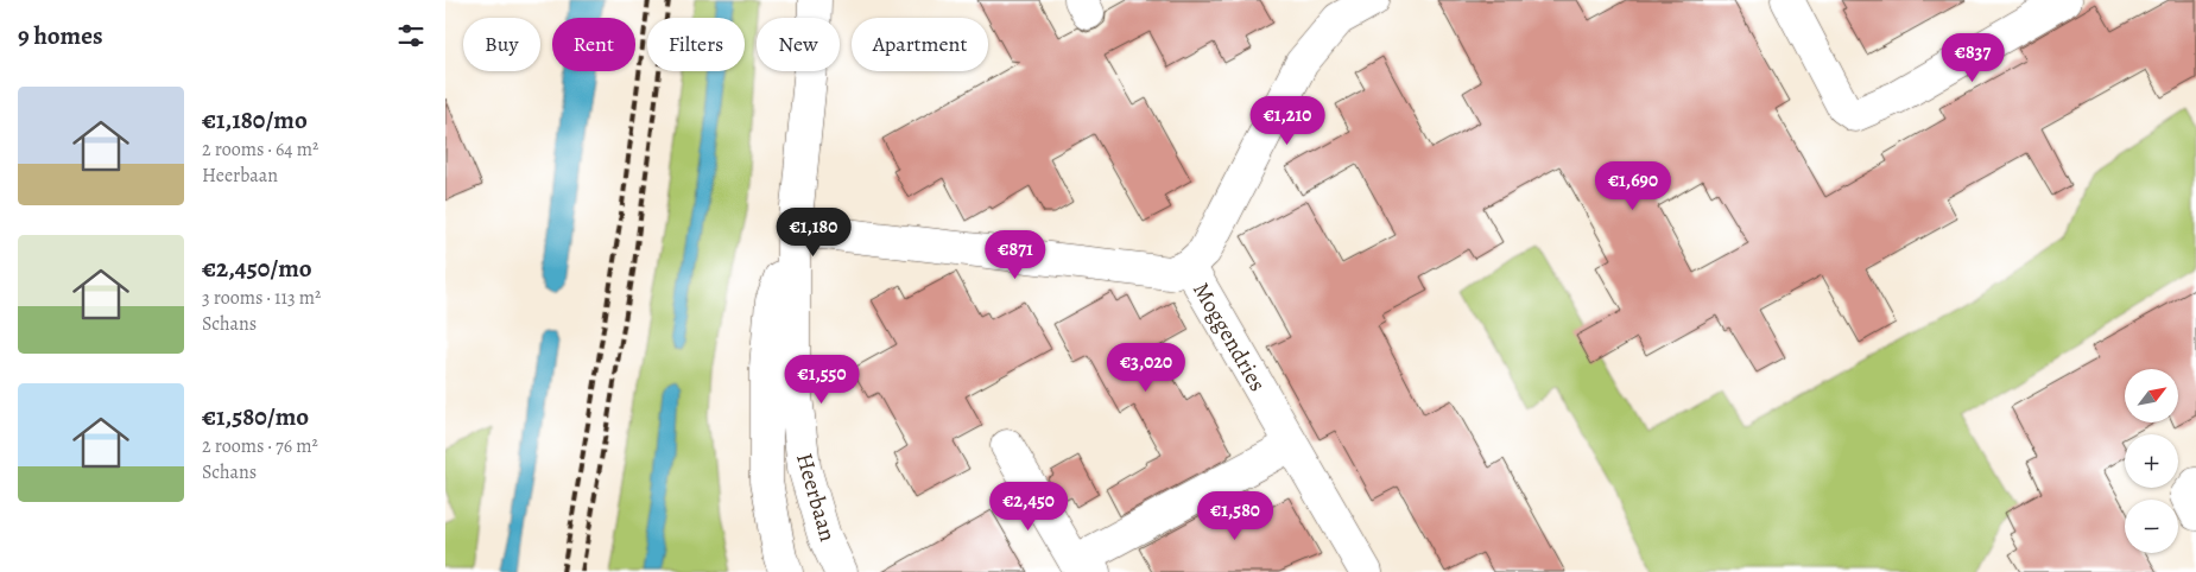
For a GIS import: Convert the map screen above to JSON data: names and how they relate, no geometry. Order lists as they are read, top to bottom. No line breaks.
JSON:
{"streets":{"street":["Moggendries","Heerbaan"]},"crossings":[["Moggendries","Heerbaan"]],"north":"top right","page":{"heading":"9 homes","chip":["Buy","Rent","Filters","New","Apartment"],"price":["€837","€1,210","€1,690","€1,180","€871","€3,020","€1,550","€2,450","€1,580"],"list":[{"name":"€1,180/mo","note":"2 rooms · 64 m² · Heerbaan"},{"name":"€2,450/mo","note":"3 rooms · 113 m² · Schans"},{"name":"€1,580/mo","note":"2 rooms · 76 m² · Schans"}],"map_buttons":["+","−"]}}
